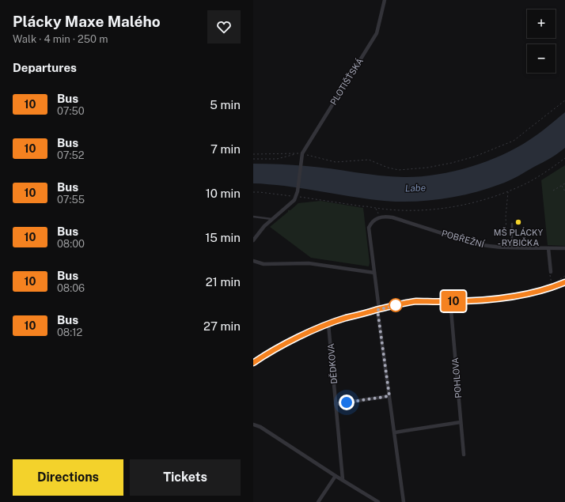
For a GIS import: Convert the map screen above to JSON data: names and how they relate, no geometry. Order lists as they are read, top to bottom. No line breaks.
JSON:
{"streets":{"street":["PLOTIŠŤSKÁ","POBŘEŽNÍ","DĚDKOVA","POHLOVA"]},"water":["Labe"],"places":["MŠ PLÁCKY - RYBIČKA"],"lines":["bus line 10"],"page":{"heading":[["Plácky Maxe Malého","Walk · 4 min · 250 m"],"Departures"],"on_map":"10","map_buttons":["+","−"],"list":[{"mark":"10","name":"Bus","note":"07:50","value":"5 min"},{"mark":"10","name":"Bus","note":"07:52","value":"7 min"},{"mark":"10","name":"Bus","note":"07:55","value":"10 min"},{"mark":"10","name":"Bus","note":"08:00","value":"15 min"},{"mark":"10","name":"Bus","note":"08:06","value":"21 min"},{"mark":"10","name":"Bus","note":"08:12","value":"27 min"}],"buttons":["Directions","Tickets"]}}
